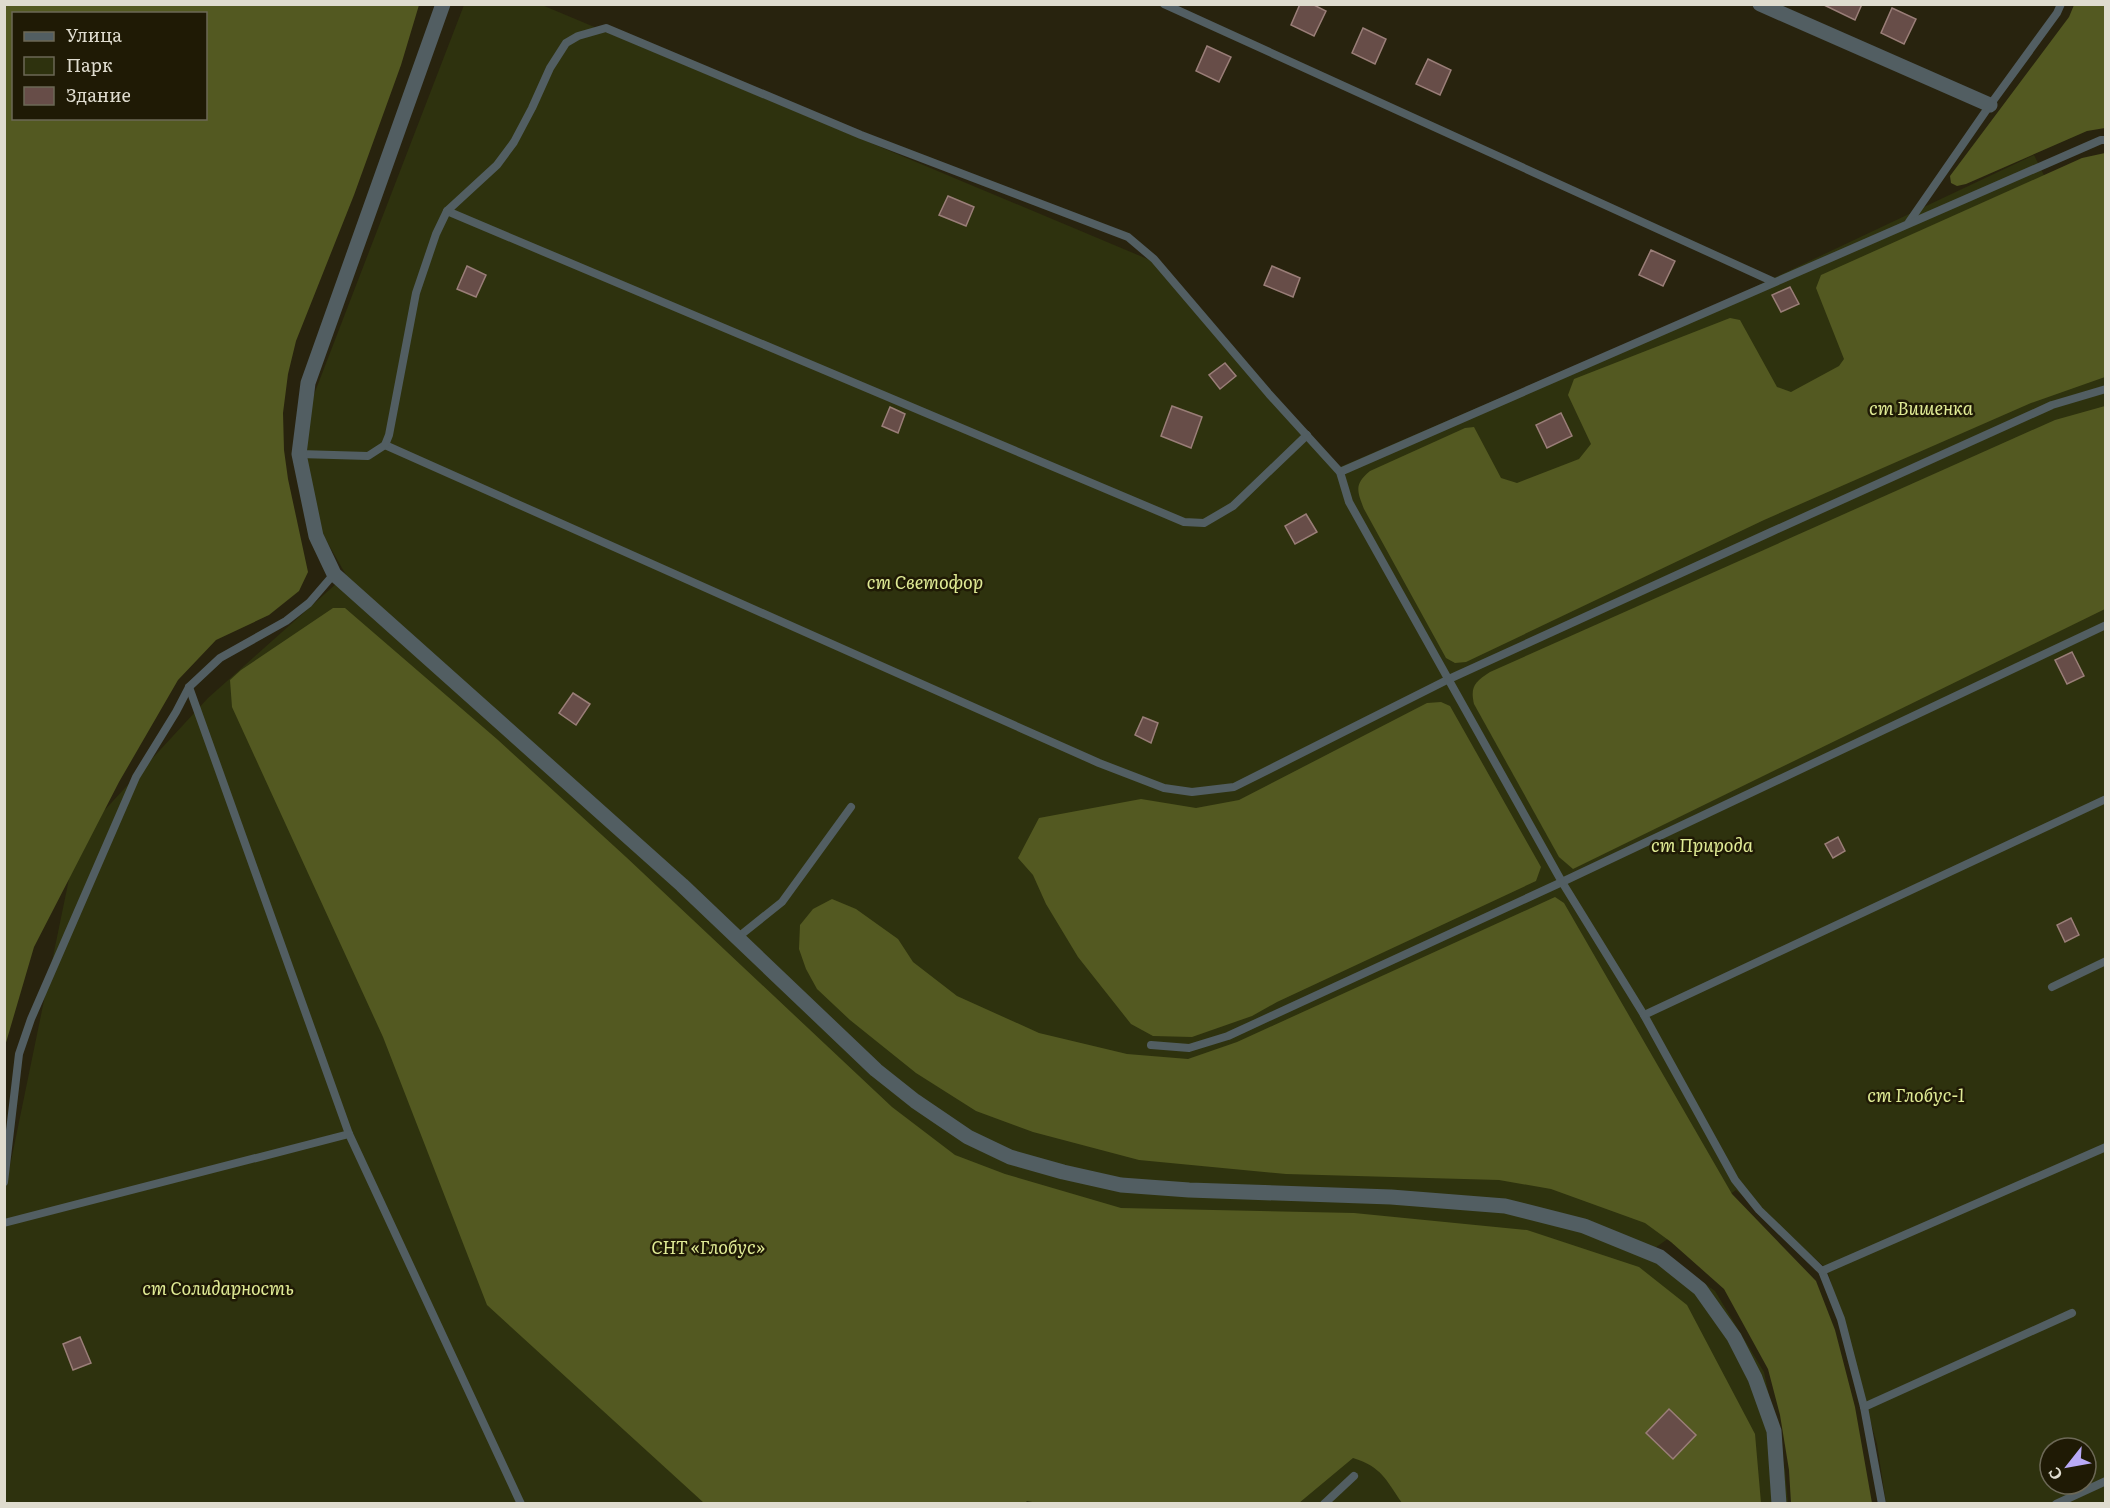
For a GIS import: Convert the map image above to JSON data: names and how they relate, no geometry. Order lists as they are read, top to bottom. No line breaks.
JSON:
{"parks":["ст Вишенка","ст Светофор","ст Природа","ст Глобус-1","СНТ «Глобус»","ст Солидарность"],"legend":["Улица","Парк","Здание"],"north":"bottom left"}
